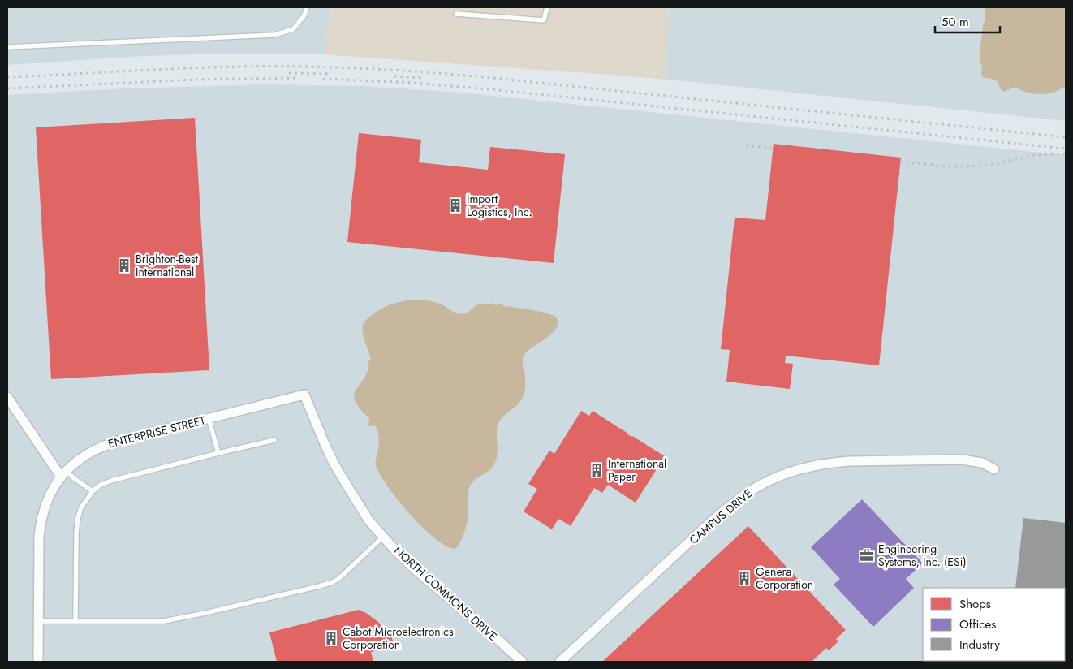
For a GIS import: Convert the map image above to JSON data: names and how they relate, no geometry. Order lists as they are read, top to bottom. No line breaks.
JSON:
{"streets":{"street":["ENTERPRISE STREET","CAMPUS DRIVE","NORTH COMMONS DRIVE"]},"crossings":[["ENTERPRISE STREET","NORTH COMMONS DRIVE"]],"places":{"building":["Import Logistics, Inc.","Brighton-Best International","International Paper","Genera Corporation","Cabot Microelectronics Corporation"],"office":["Engineering Systems, Inc. (ESi)"]},"legend":["Shops","Offices","Industry"],"scale_bar":"50 m"}
